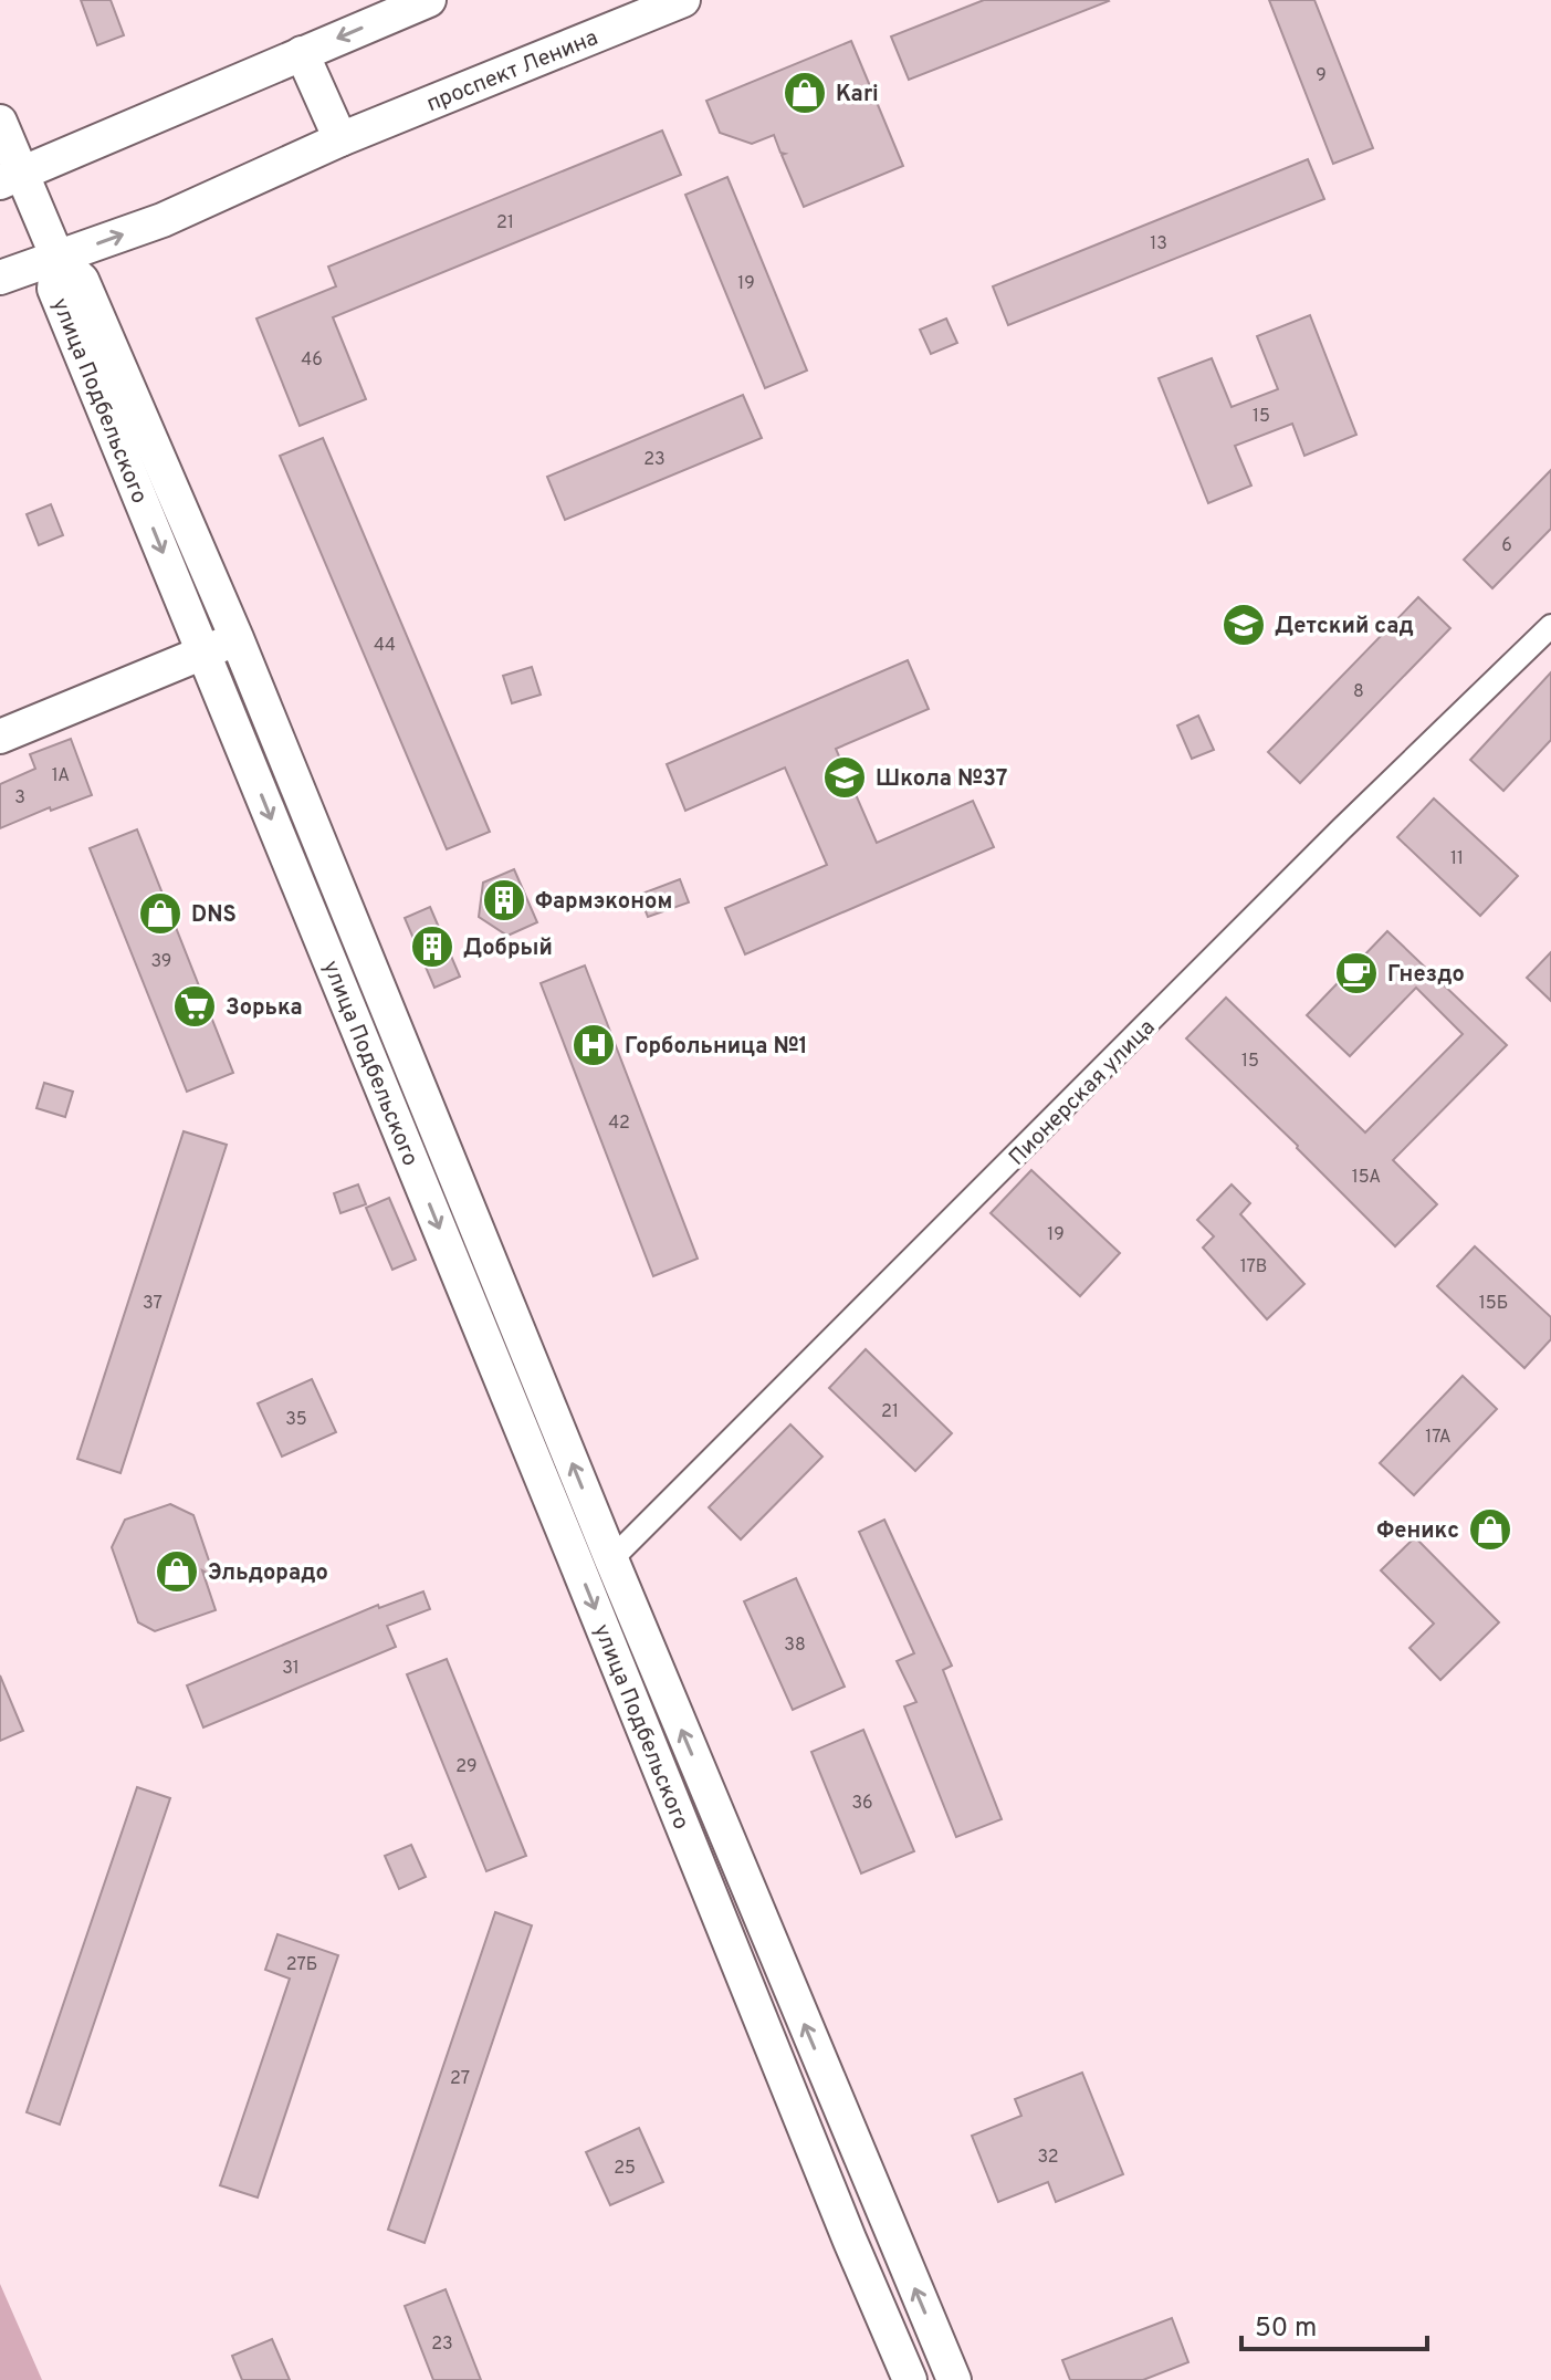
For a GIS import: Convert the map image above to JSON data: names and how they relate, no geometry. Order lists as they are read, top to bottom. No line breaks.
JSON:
{"streets":{"main road":["проспект Ленина","улица Подбельского"],"street":["Пионерская улица"]},"crossings":[["проспект Ленина","улица Подбельского"],["улица Подбельского","Пионерская улица"]],"places":{"shop":["Kari","DNS","Феникс","Эльдорадо"],"school or university":["Детский сад","Школа №37"],"building":["Фармэконом","Добрый"],"cafe":["Гнездо"],"supermarket":["Зорька"],"hospital":["Горбольница №1"]},"house_numbers":["9","21","13","19","46","15","23","6","44","8","1А","3","11","39","15","42","15А","19","17В","37","15Б","21","35","17А","38","31","29","36","27Б","27","32","25","23"],"scale_bar":"50 m"}
